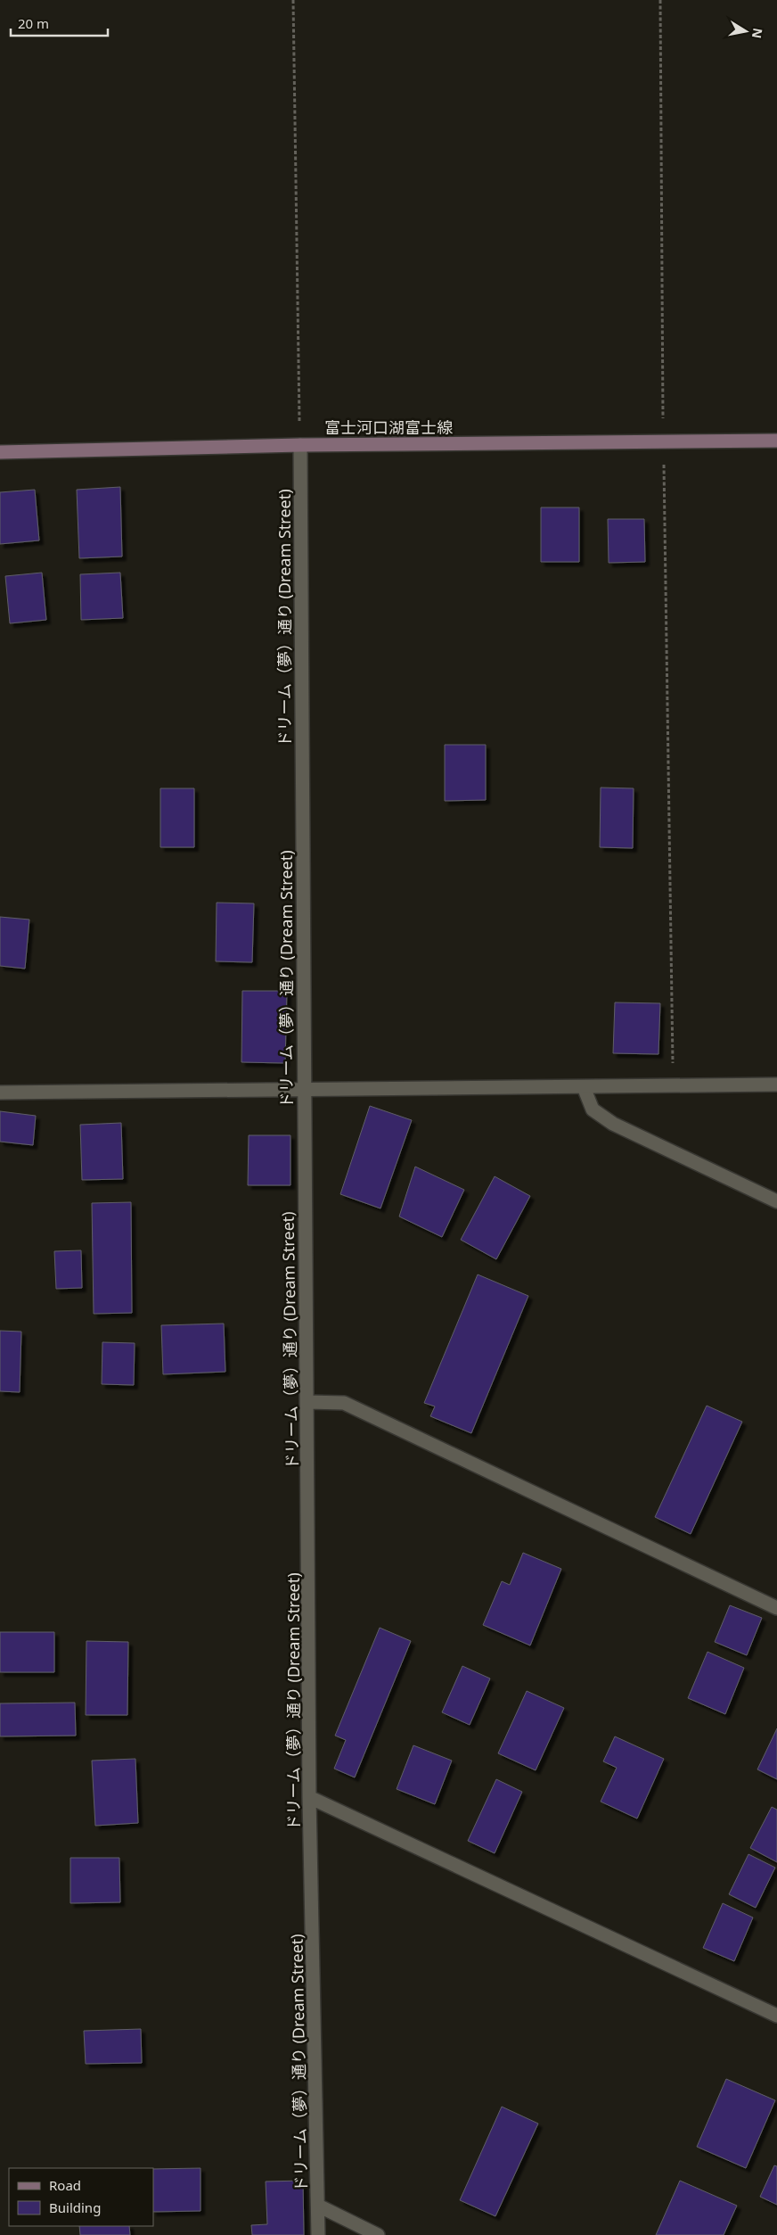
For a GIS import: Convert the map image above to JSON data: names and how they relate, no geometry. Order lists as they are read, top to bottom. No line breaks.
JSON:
{"streets":{"main road":["富士河口湖富士線"],"street":["ドリーム（夢）通り (Dream Street)"]},"crossings":[["富士河口湖富士線","ドリーム（夢）通り (Dream Street)"]],"legend":["Road","Building"],"scale_bar":"20 m","north":"right"}
